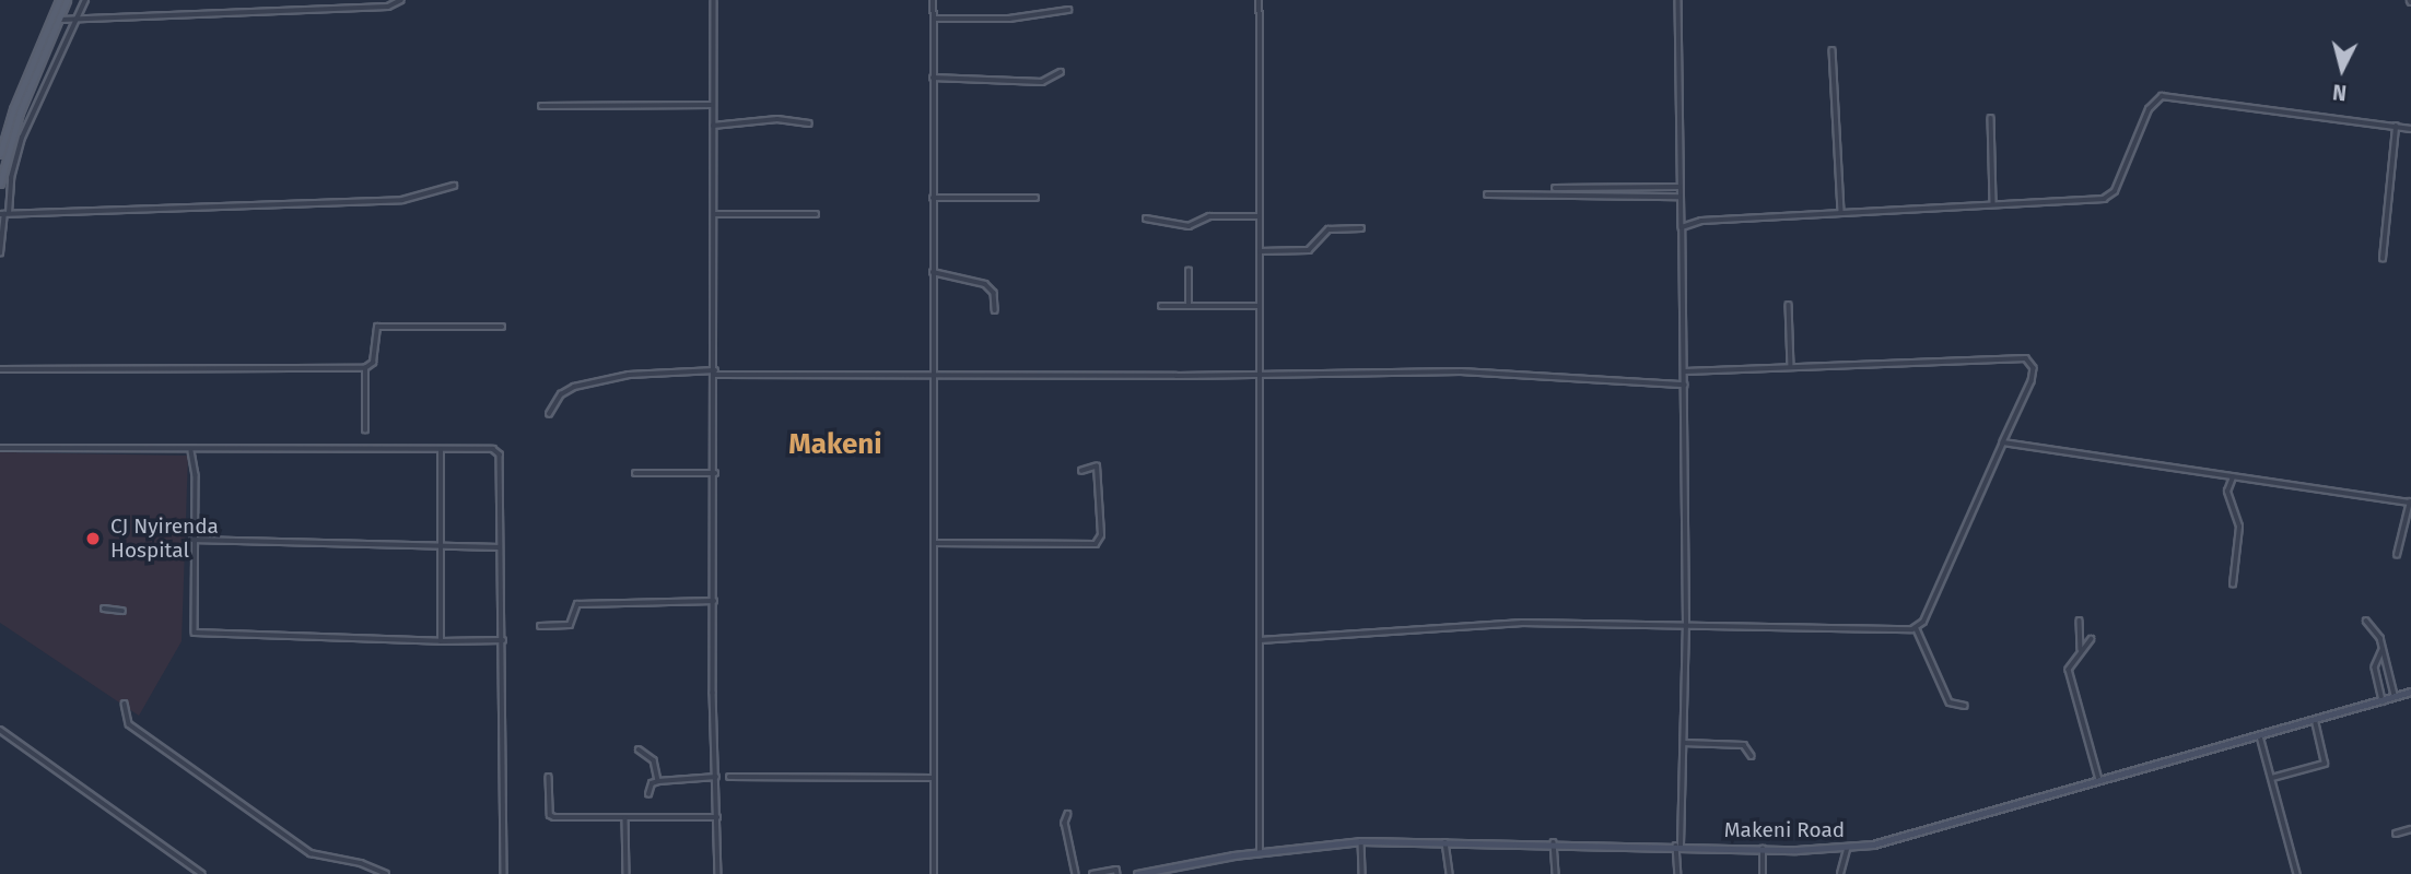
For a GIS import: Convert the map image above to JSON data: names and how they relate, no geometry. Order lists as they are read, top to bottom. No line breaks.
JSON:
{"streets":{"main road":["Makeni Road"]},"districts":["Makeni"],"places":["CJ Nyirenda Hospital"],"north":"bottom"}
